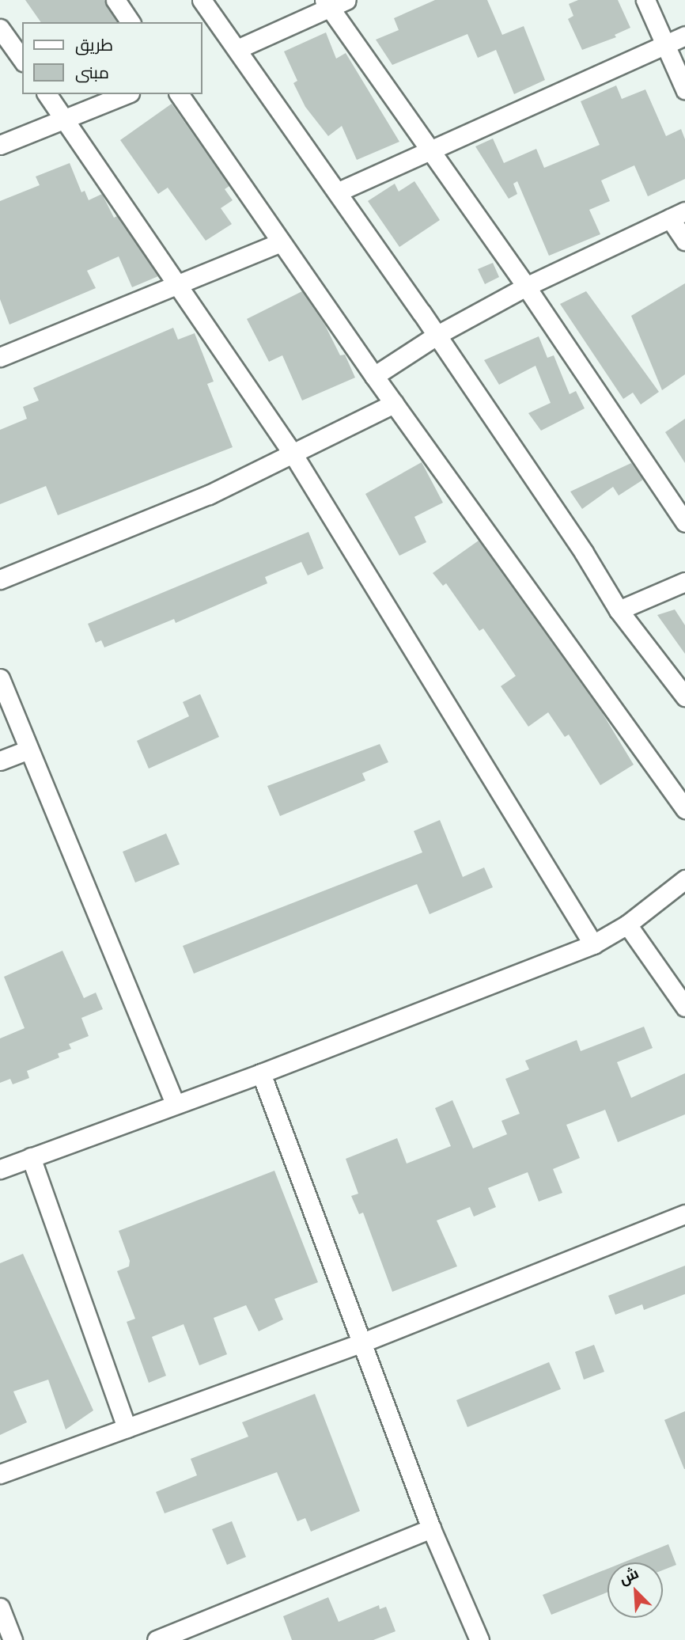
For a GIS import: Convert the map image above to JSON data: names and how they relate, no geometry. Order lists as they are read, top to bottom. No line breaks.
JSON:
{"legend":["طريق","مبنى"],"north":"top left"}
